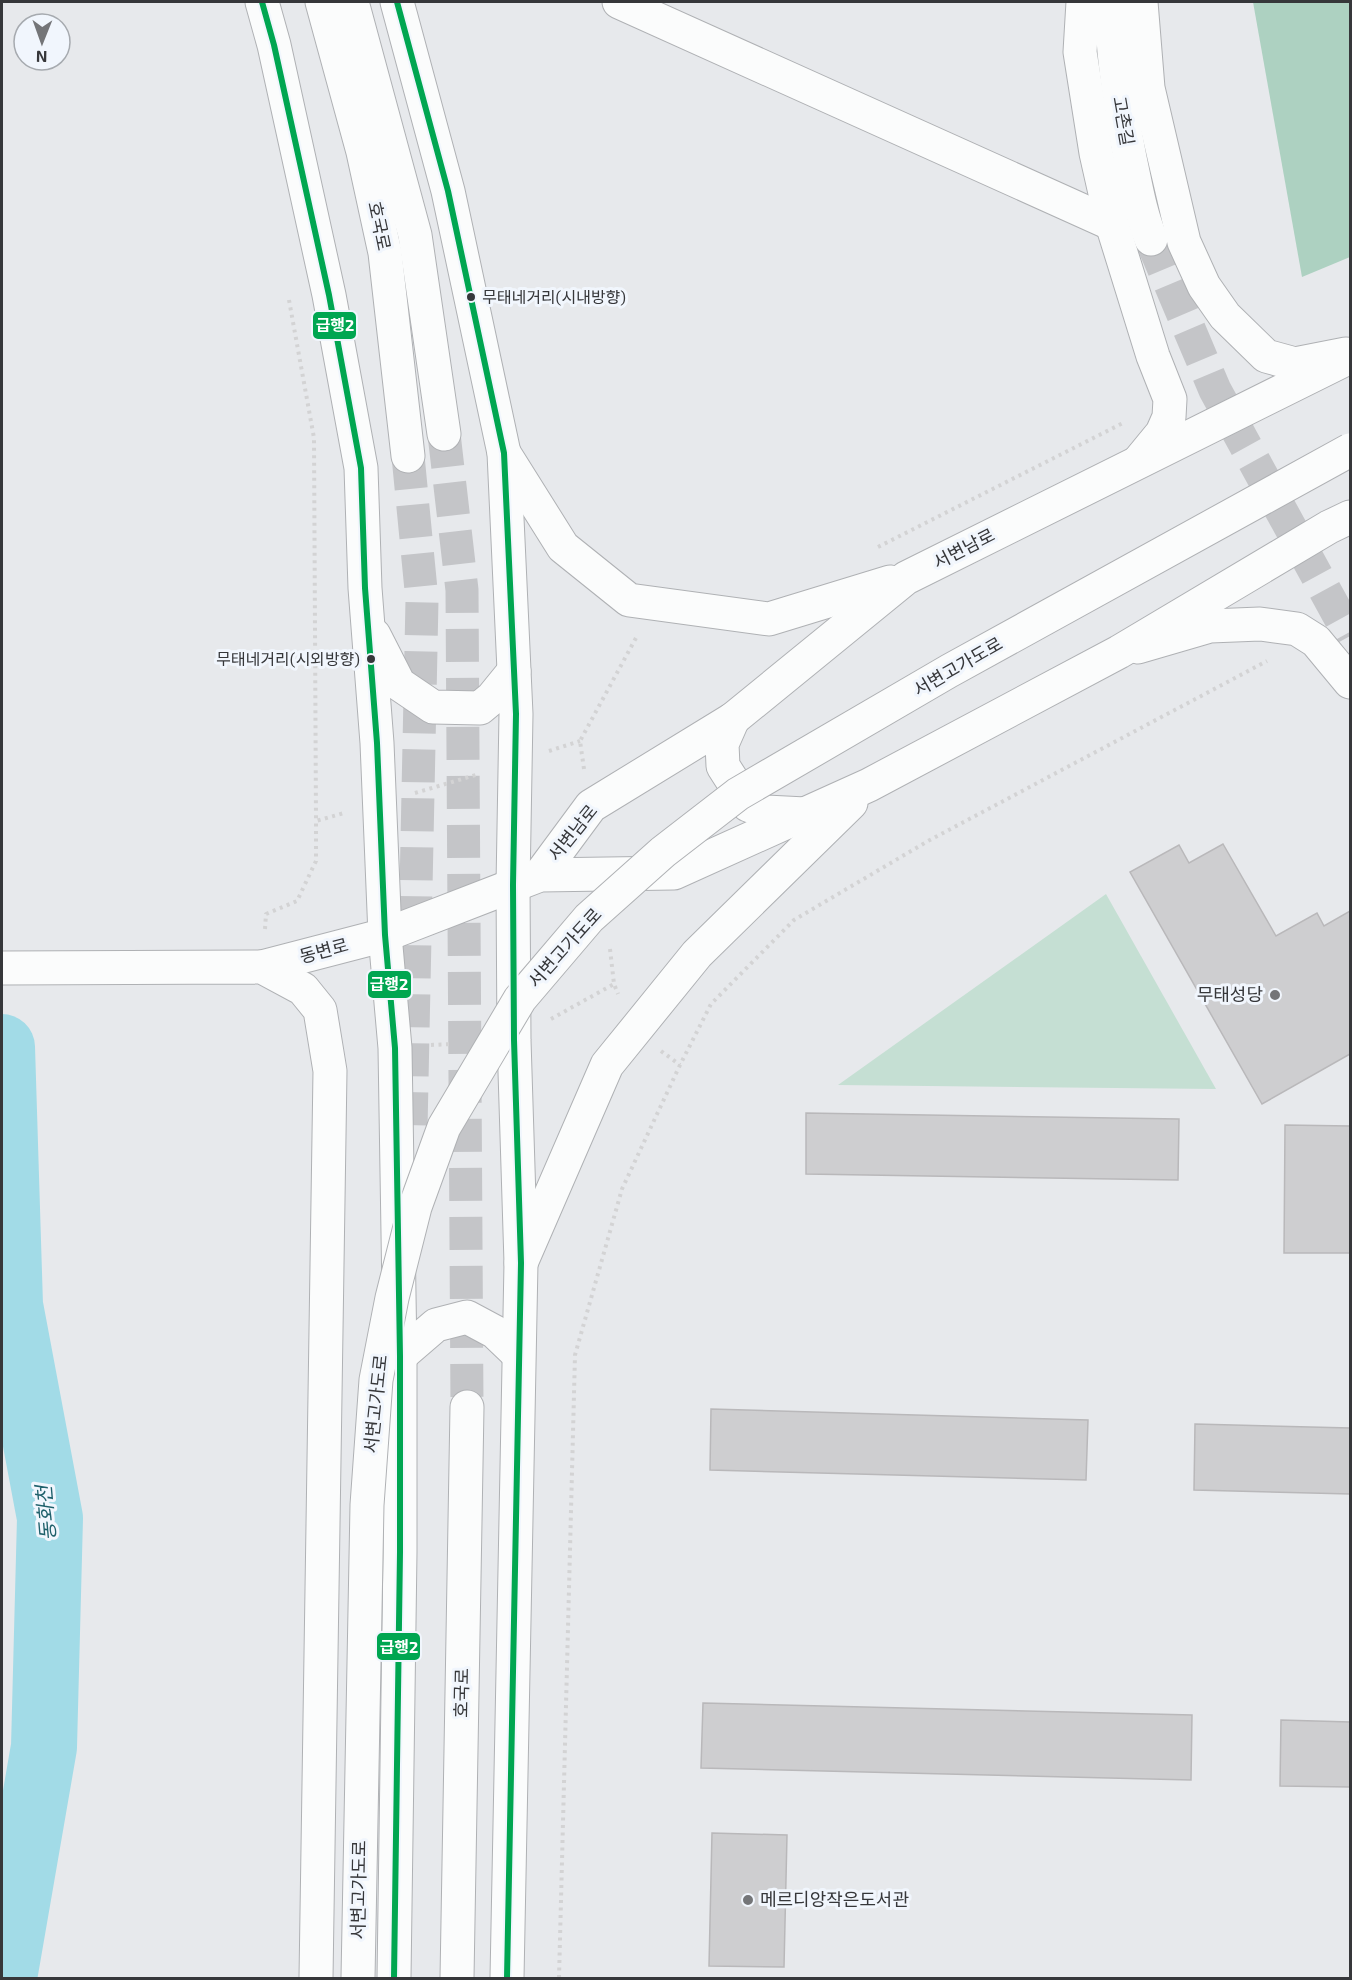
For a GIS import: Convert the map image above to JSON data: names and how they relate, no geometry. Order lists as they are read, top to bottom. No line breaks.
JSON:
{"streets":{"main road":["고촌길","호국로","서변남로","서변고가도로","동변로"]},"crossings":[["서변남로","동변로"]],"water":["동화천"],"places":["무태네거리(시내방향)","무태네거리(시외방향)","무태성당","메르디앙작은도서관"],"lines":["transit line 급행2"],"north":"bottom"}
